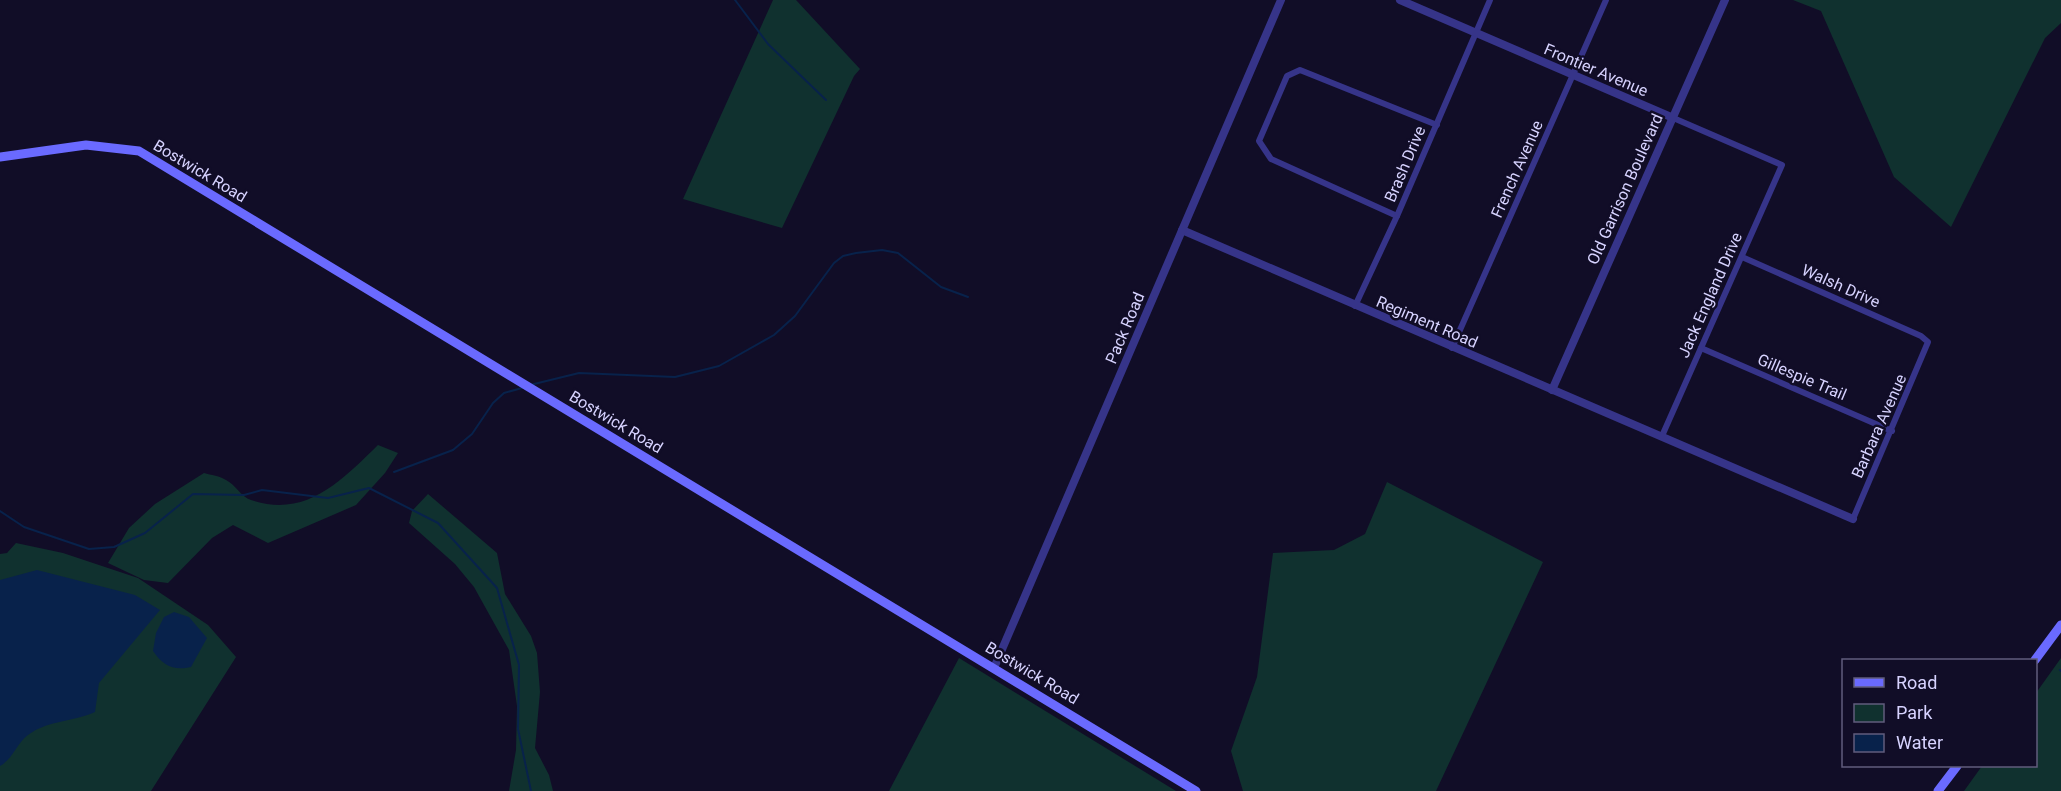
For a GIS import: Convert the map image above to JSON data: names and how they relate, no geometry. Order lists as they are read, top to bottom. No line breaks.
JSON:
{"streets":{"main road":["Bostwick Road"],"street":["Frontier Avenue","Brash Drive","French Avenue","Old Garrison Boulevard","Walsh Drive","Jack England Drive","Regiment Road","Pack Road","Gillespie Trail","Barbara Avenue"]},"crossings":[["Frontier Avenue","Brash Drive"],["Frontier Avenue","French Avenue"],["Frontier Avenue","Old Garrison Boulevard"],["Frontier Avenue","Jack England Drive"],["Brash Drive","Regiment Road"],["French Avenue","Regiment Road"],["Bostwick Road","Pack Road"],["Old Garrison Boulevard","Regiment Road"],["Walsh Drive","Jack England Drive"],["Walsh Drive","Barbara Avenue"],["Jack England Drive","Regiment Road"],["Jack England Drive","Gillespie Trail"],["Regiment Road","Pack Road"],["Regiment Road","Barbara Avenue"],["Gillespie Trail","Barbara Avenue"]],"legend":["Road","Park","Water"]}
